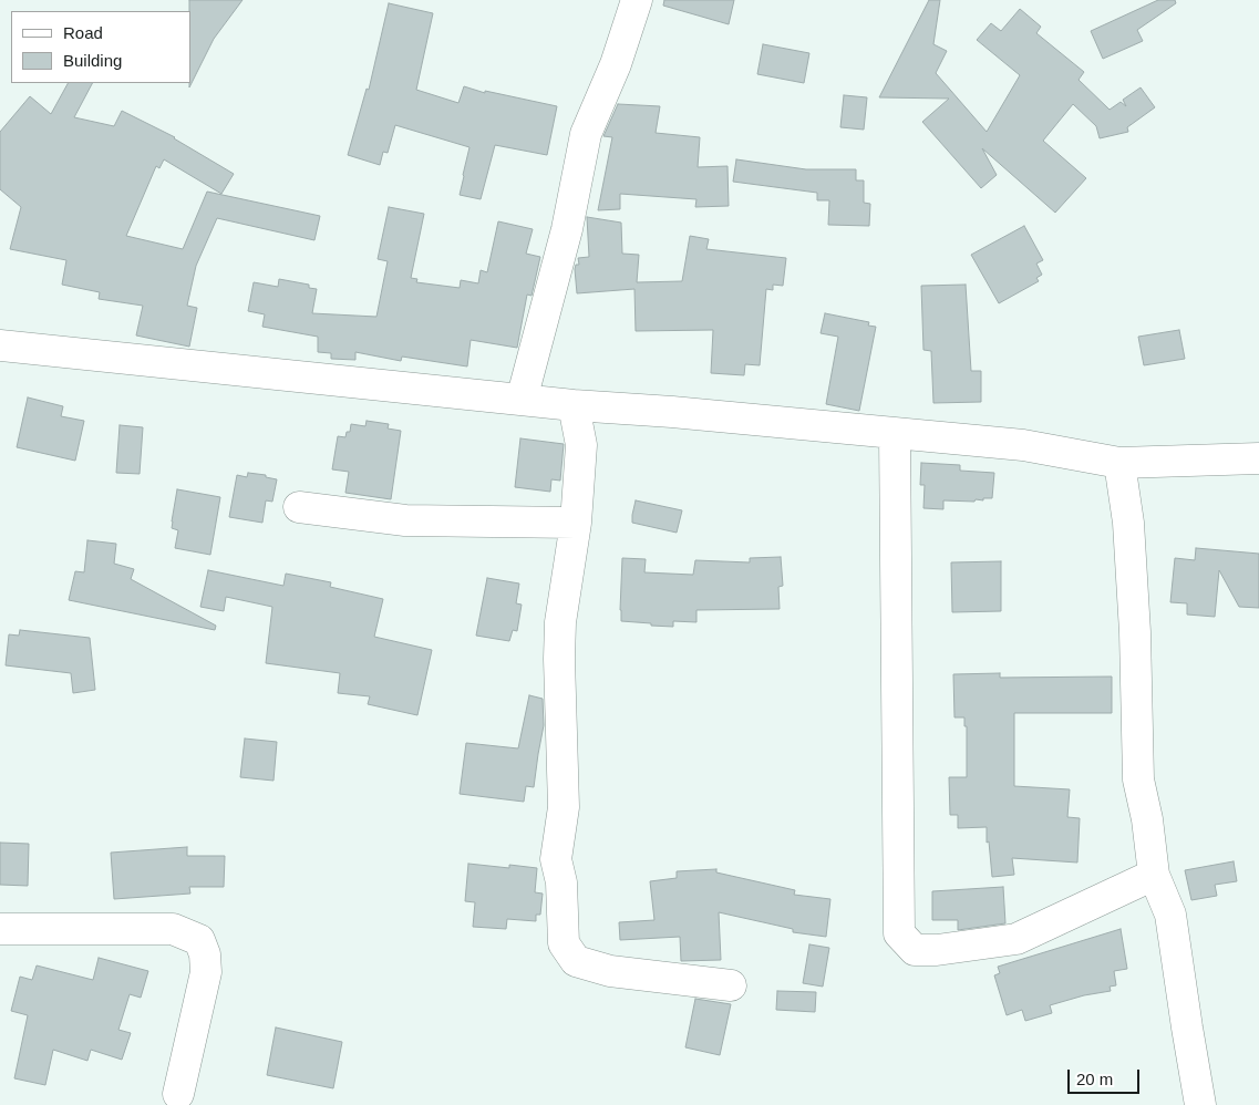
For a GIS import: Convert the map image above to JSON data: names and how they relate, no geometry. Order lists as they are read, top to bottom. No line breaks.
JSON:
{"legend":["Road","Building"],"scale_bar":"20 m"}
